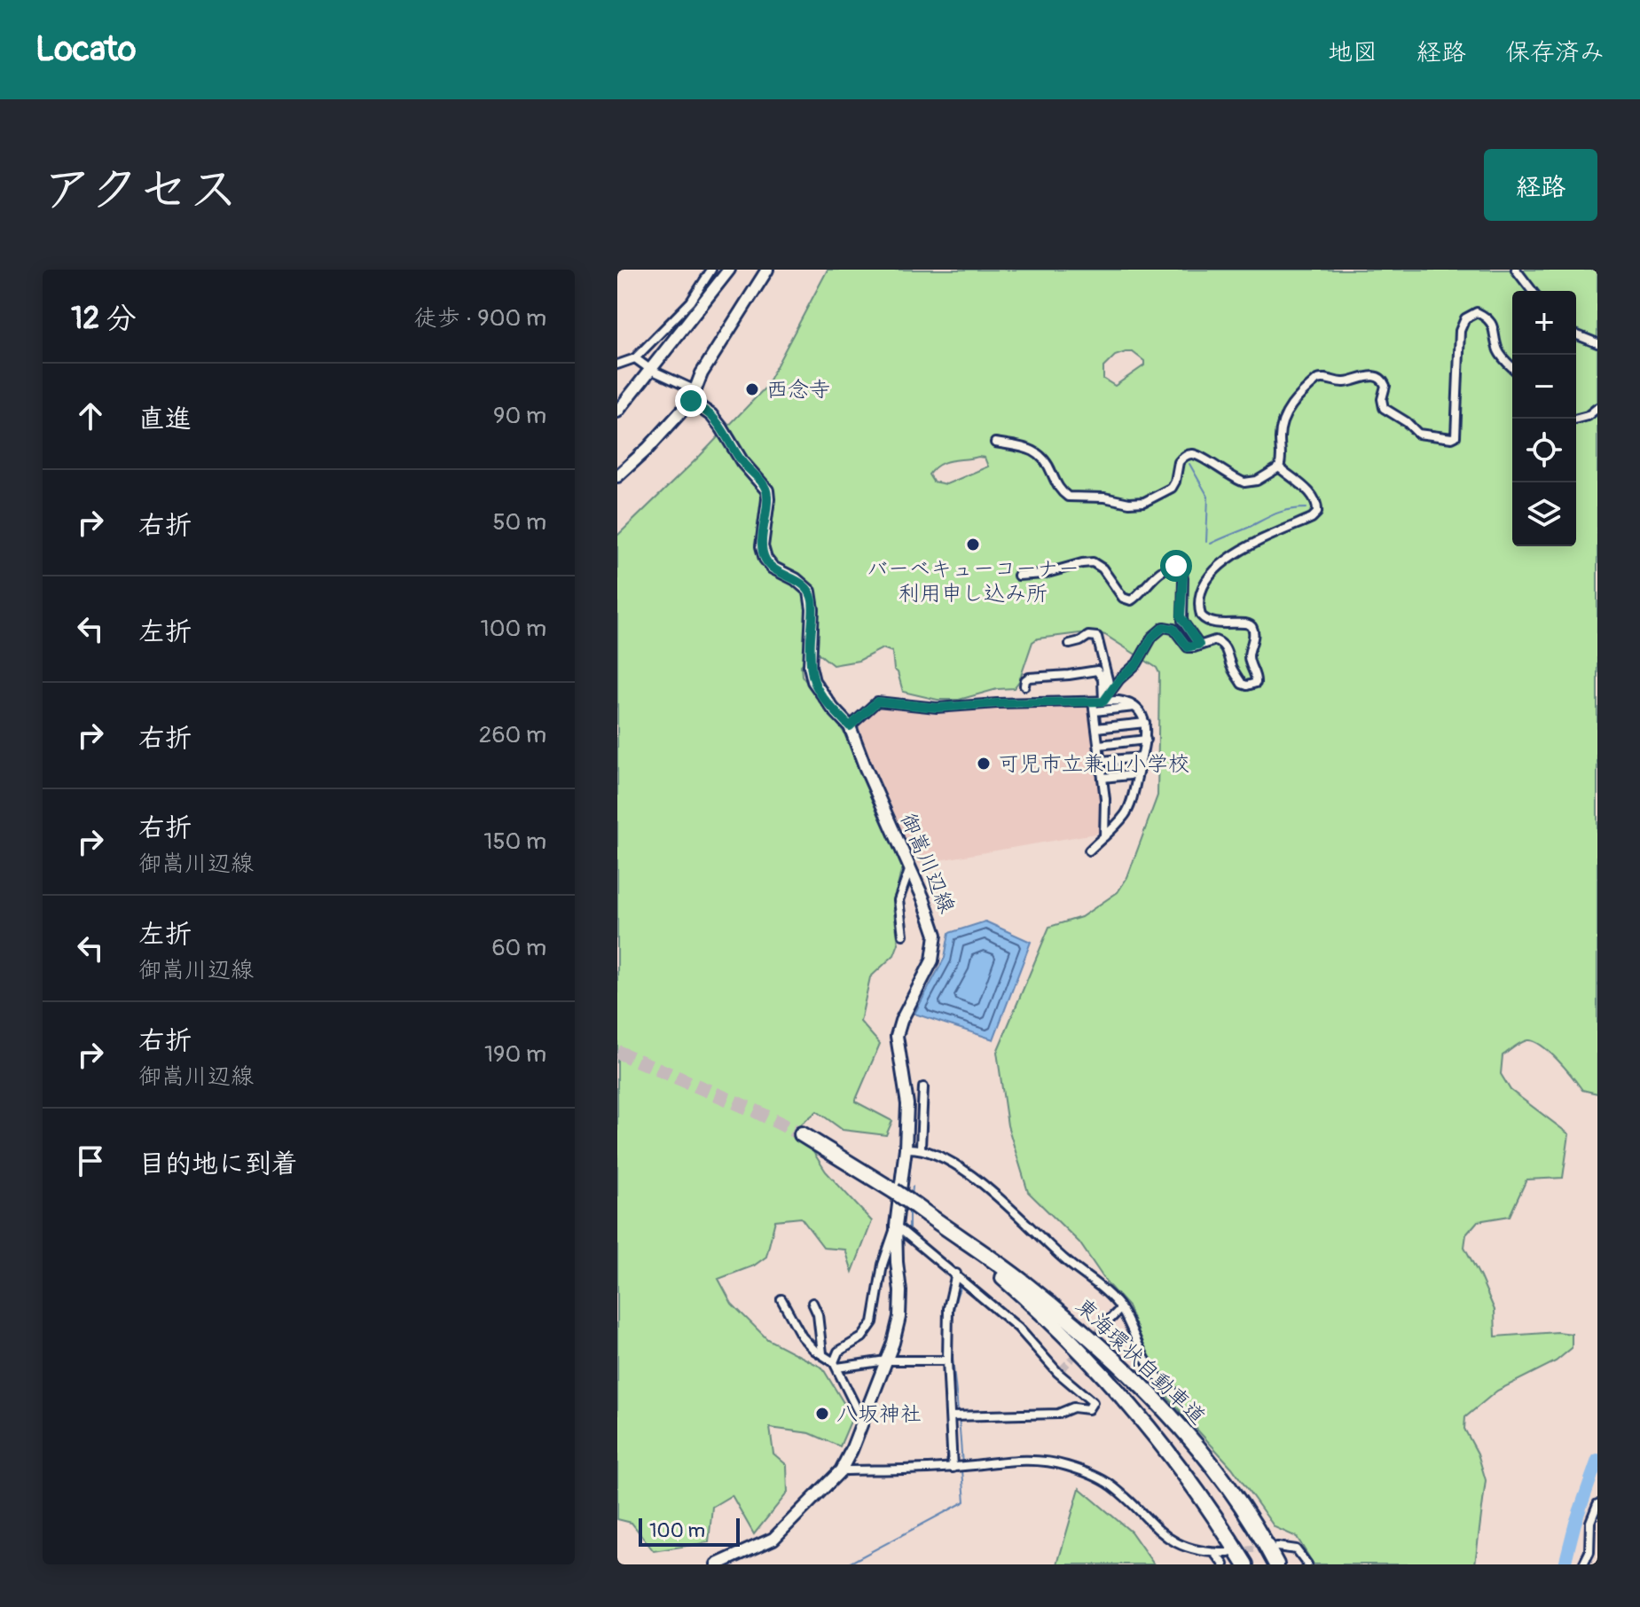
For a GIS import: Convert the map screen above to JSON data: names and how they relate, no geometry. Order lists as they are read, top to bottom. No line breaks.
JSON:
{"streets":{"highway":["東海環状自動車道"],"main road":["御嵩川辺線"]},"places":["西念寺","バーベキューコーナー 利用申し込み所","可児市立兼山小学校","八坂神社"],"scale_bar":"100 m","page":{"header":"Locato","nav":["地図","経路","保存済み"],"title":"アクセス","buttons":"経路","heading":["12 分","徒歩 · 900 m"],"map_buttons":["+","−"],"list":[["直進","90 m"],["右折","50 m"],["左折","100 m"],["右折","260 m"],["右折","御嵩川辺線","150 m"],["左折","御嵩川辺線","60 m"],["右折","御嵩川辺線","190 m"],"目的地に到着"],"scale":"100 m"}}
